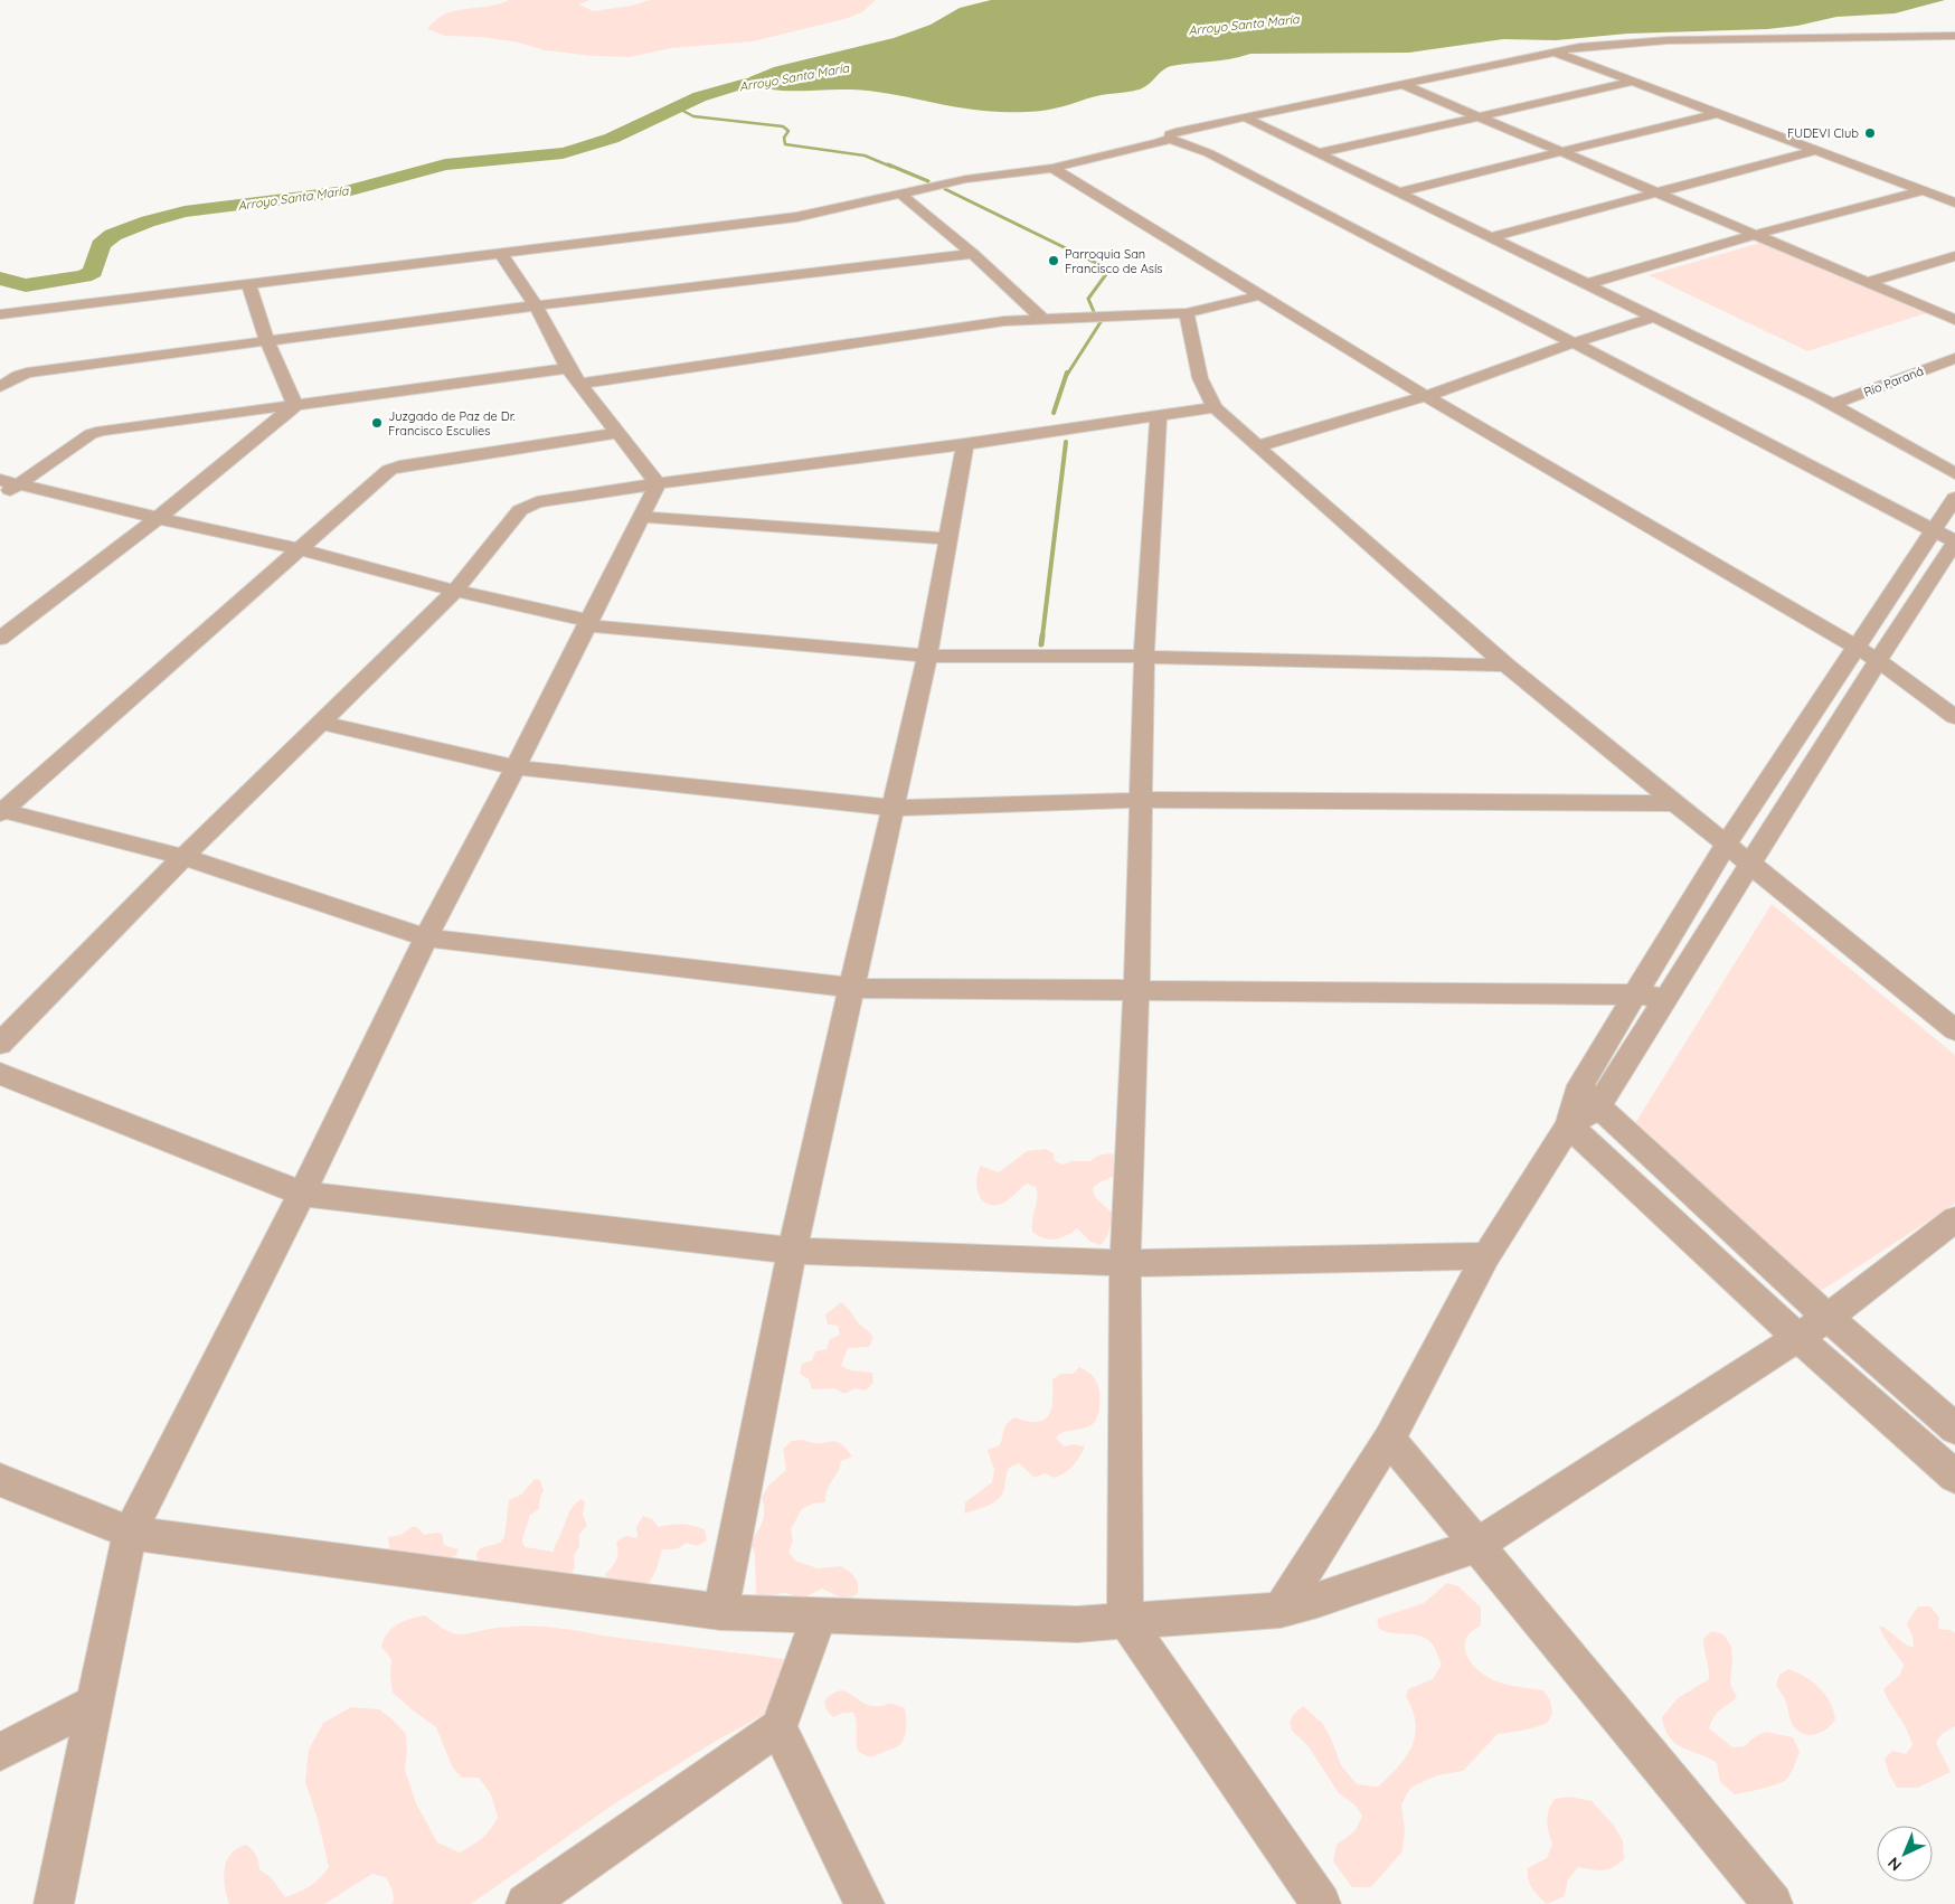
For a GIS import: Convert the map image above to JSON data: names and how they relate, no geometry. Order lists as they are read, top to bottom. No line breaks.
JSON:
{"streets":{"street":["Río Paraná"]},"water":["Arroyo Santa María"],"places":["FUDEVI Club","Parroquia San Francisco de Asís","Juzgado de Paz de Dr. Francisco Esculies"],"north":"bottom left"}
